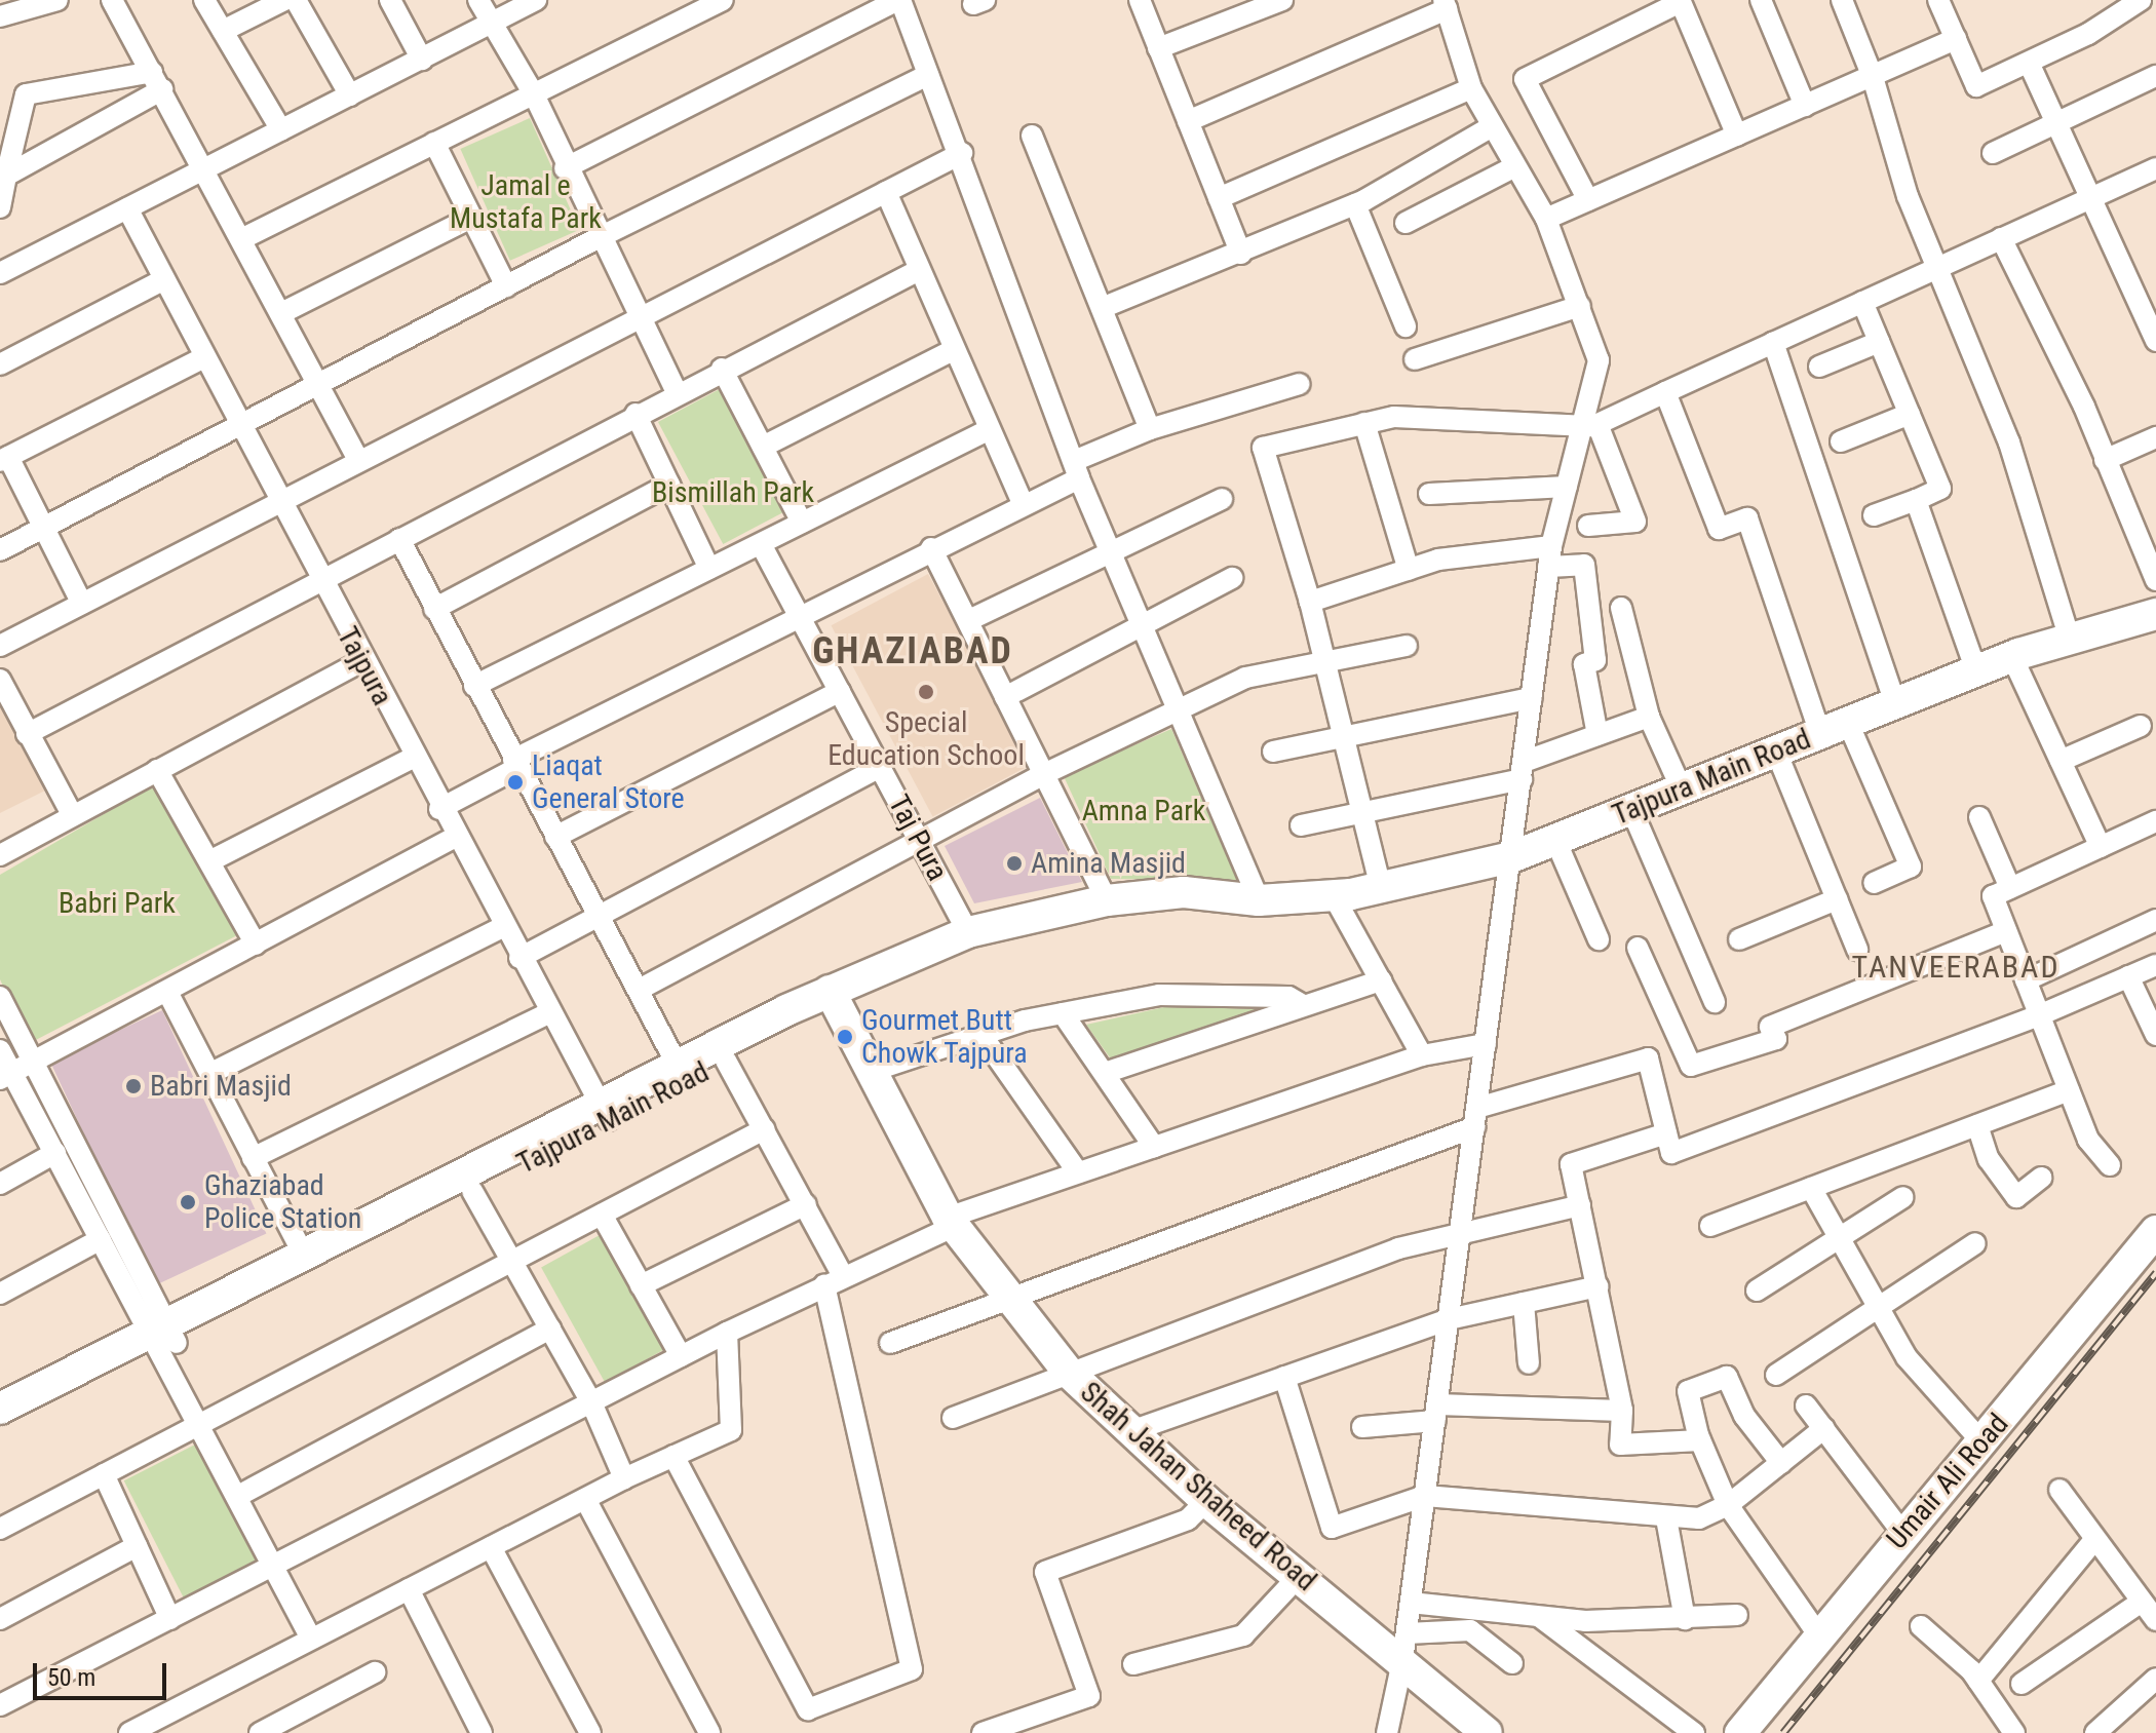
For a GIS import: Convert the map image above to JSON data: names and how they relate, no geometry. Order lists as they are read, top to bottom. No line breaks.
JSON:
{"streets":{"street":["Tajpura","Tajpura Main Road","Taj Pura","Umair Ali Road","Shah Jahan Shaheed Road"]},"crossings":[["Tajpura","Tajpura Main Road"],["Tajpura Main Road","Taj Pura"],["Tajpura Main Road","Shah Jahan Shaheed Road"]],"districts":["GHAZIABAD","TANVEERABAD"],"parks":["Jamal e Mustafa Park","Bismillah Park","Amna Park","Babri Park"],"places":["Special Education School","Liaqat General Store","Amina Masjid","Gourmet Butt Chowk Tajpura","Babri Masjid","Ghaziabad Police Station"],"scale_bar":"50 m"}
